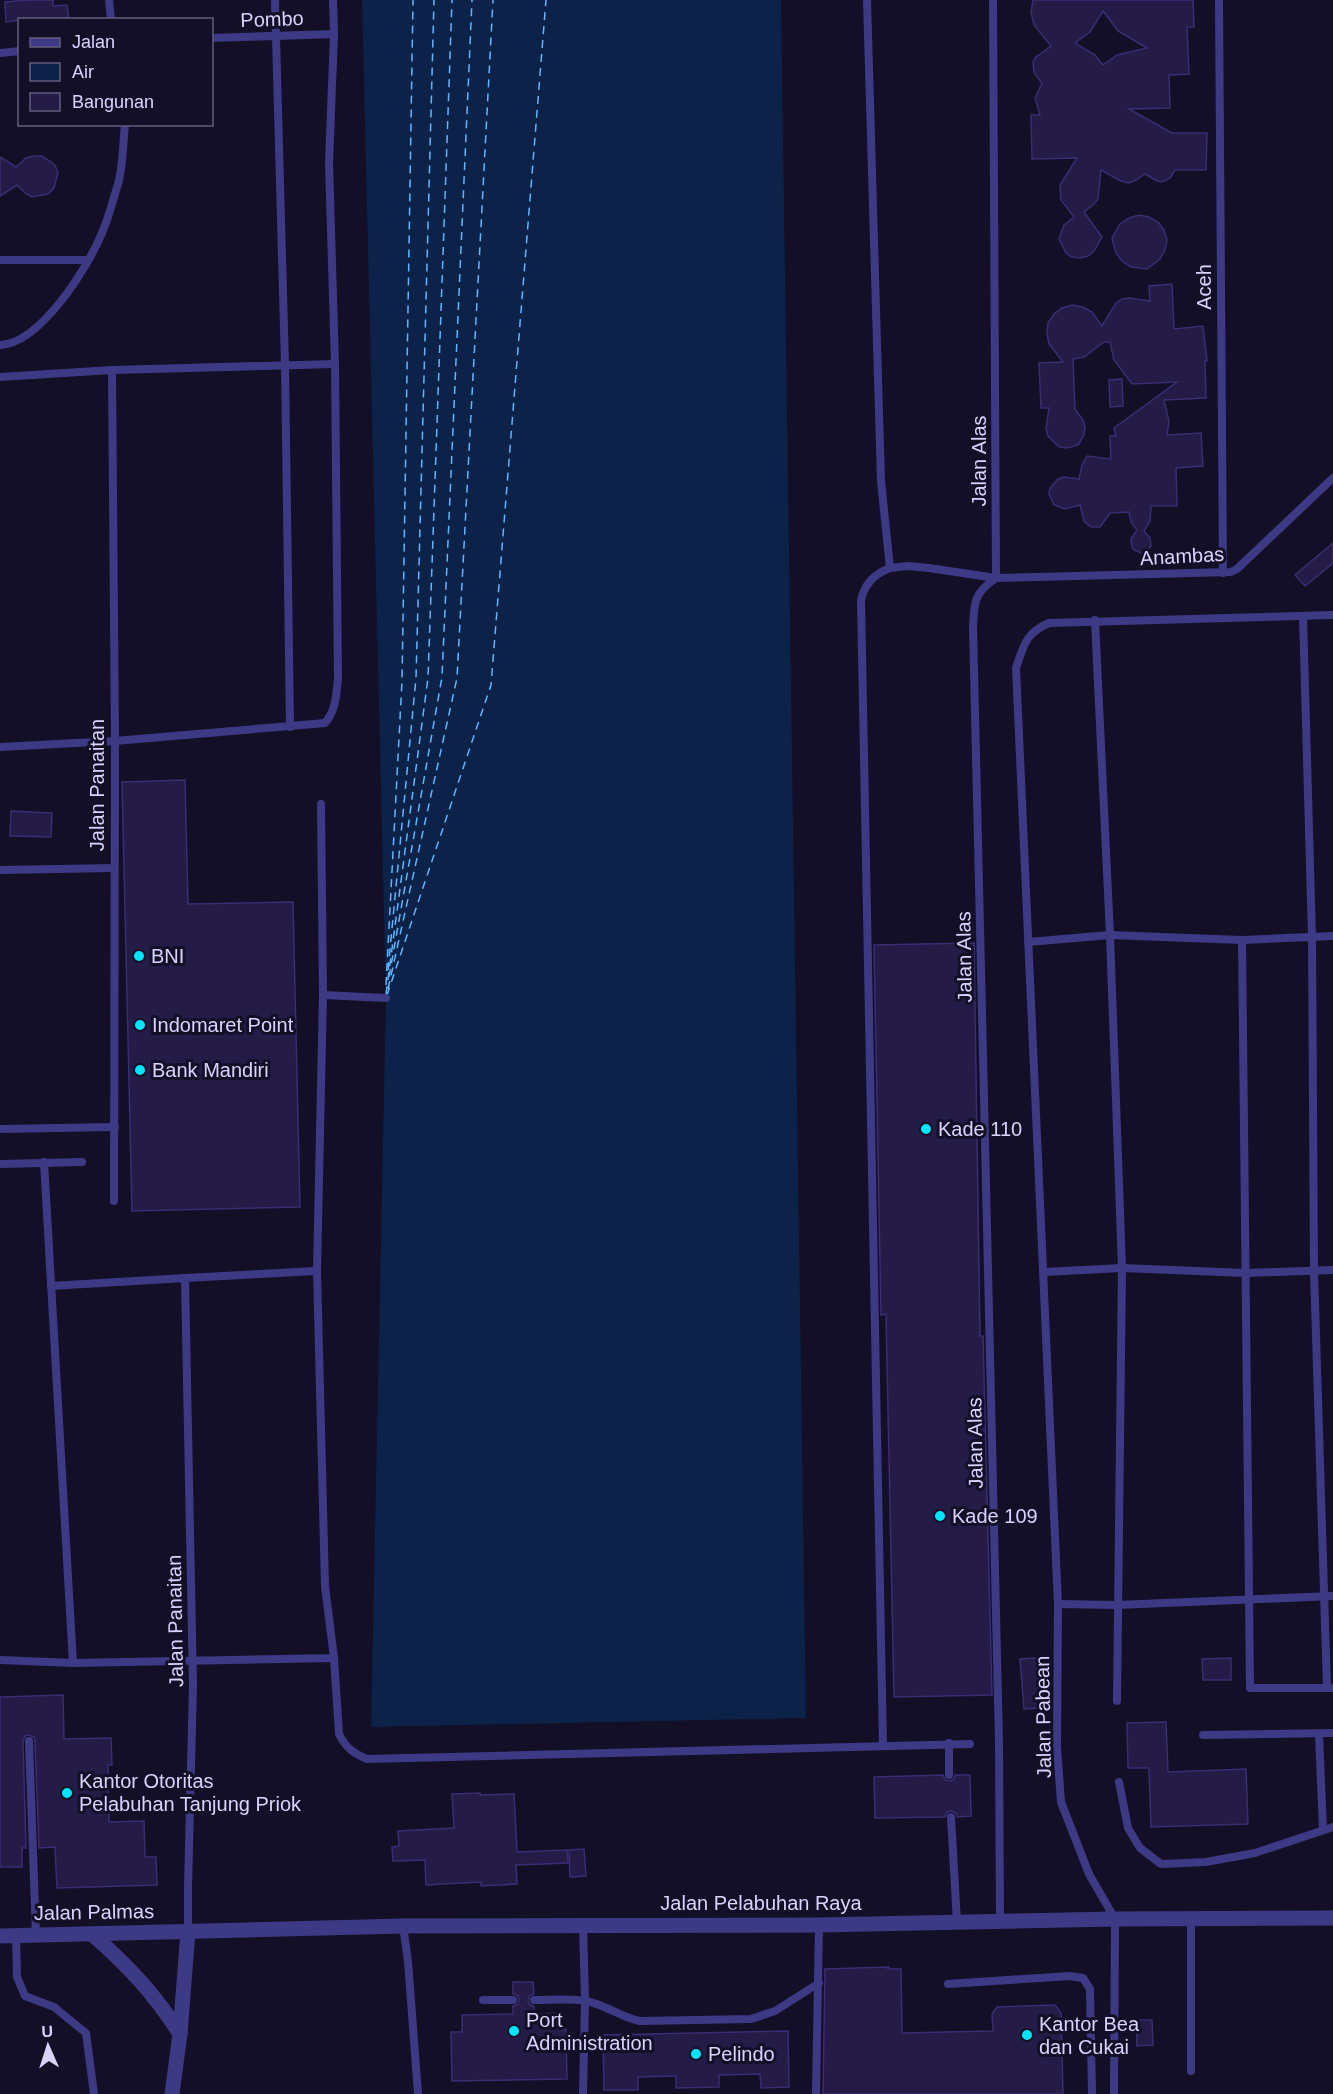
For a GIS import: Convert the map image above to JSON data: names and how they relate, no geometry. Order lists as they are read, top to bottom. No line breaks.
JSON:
{"streets":{"street":["Jalan Pelabuhan Raya","Jalan Palmas"],"lane":["Pombo","Aceh","Jalan Alas","Anambas","Jalan Panaitan","Jalan Pabean"]},"crossings":[["Aceh","Anambas"],["Jalan Alas","Anambas"],["Jalan Alas","Jalan Pelabuhan Raya"],["Jalan Panaitan","Jalan Pelabuhan Raya"],["Jalan Panaitan","Jalan Palmas"],["Jalan Pabean","Jalan Pelabuhan Raya"],["Jalan Pelabuhan Raya","Jalan Palmas"]],"places":["BNI","Indomaret Point","Bank Mandiri","Kade 110","Kade 109","Kantor Otoritas Pelabuhan Tanjung Priok","Port Administration","Kantor Bea dan Cukai","Pelindo"],"legend":["Jalan","Air","Bangunan"],"north":"top"}
